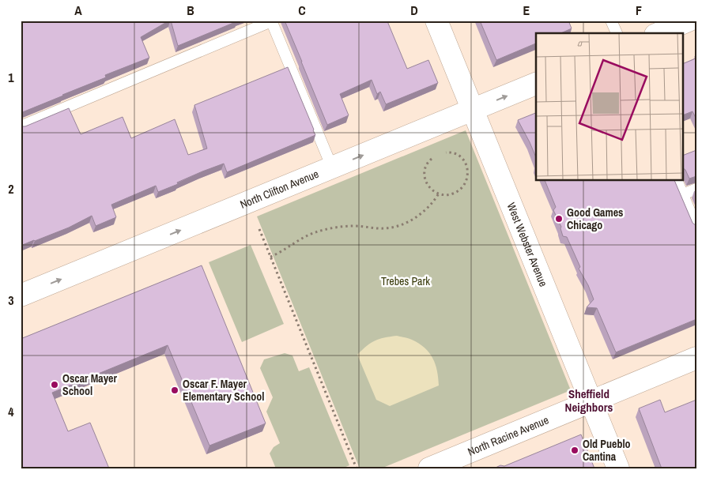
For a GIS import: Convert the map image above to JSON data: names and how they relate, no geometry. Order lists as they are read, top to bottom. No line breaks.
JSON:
{"streets":{"street":["North Clifton Avenue","West Webster Avenue","North Racine Avenue"]},"crossings":[["North Clifton Avenue","West Webster Avenue"],["West Webster Avenue","North Racine Avenue"]],"one_way":["North Clifton Avenue"],"districts":["Sheffield Neighbors"],"parks":["Trebes Park"],"places":["Good Games Chicago","Oscar Mayer School","Oscar F. Mayer Elementary School","Old Pueblo Cantina"],"grid":{"columns":["A","B","C","D","E","F"],"rows":["1","2","3","4"]}}
